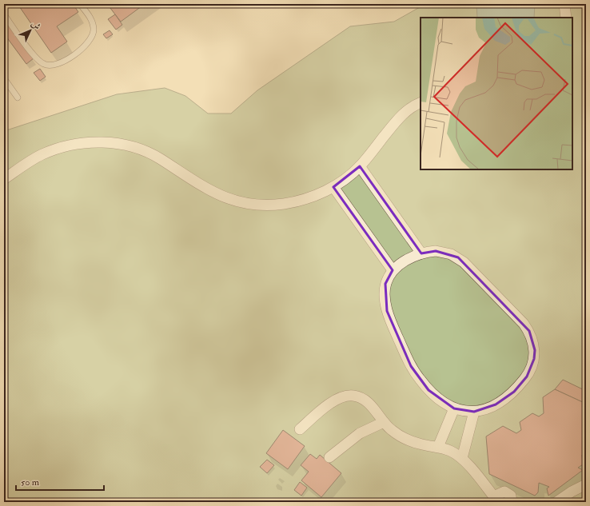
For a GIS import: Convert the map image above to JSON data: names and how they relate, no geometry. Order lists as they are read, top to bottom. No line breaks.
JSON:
{"scale_bar":"50 m","north":"top right"}
